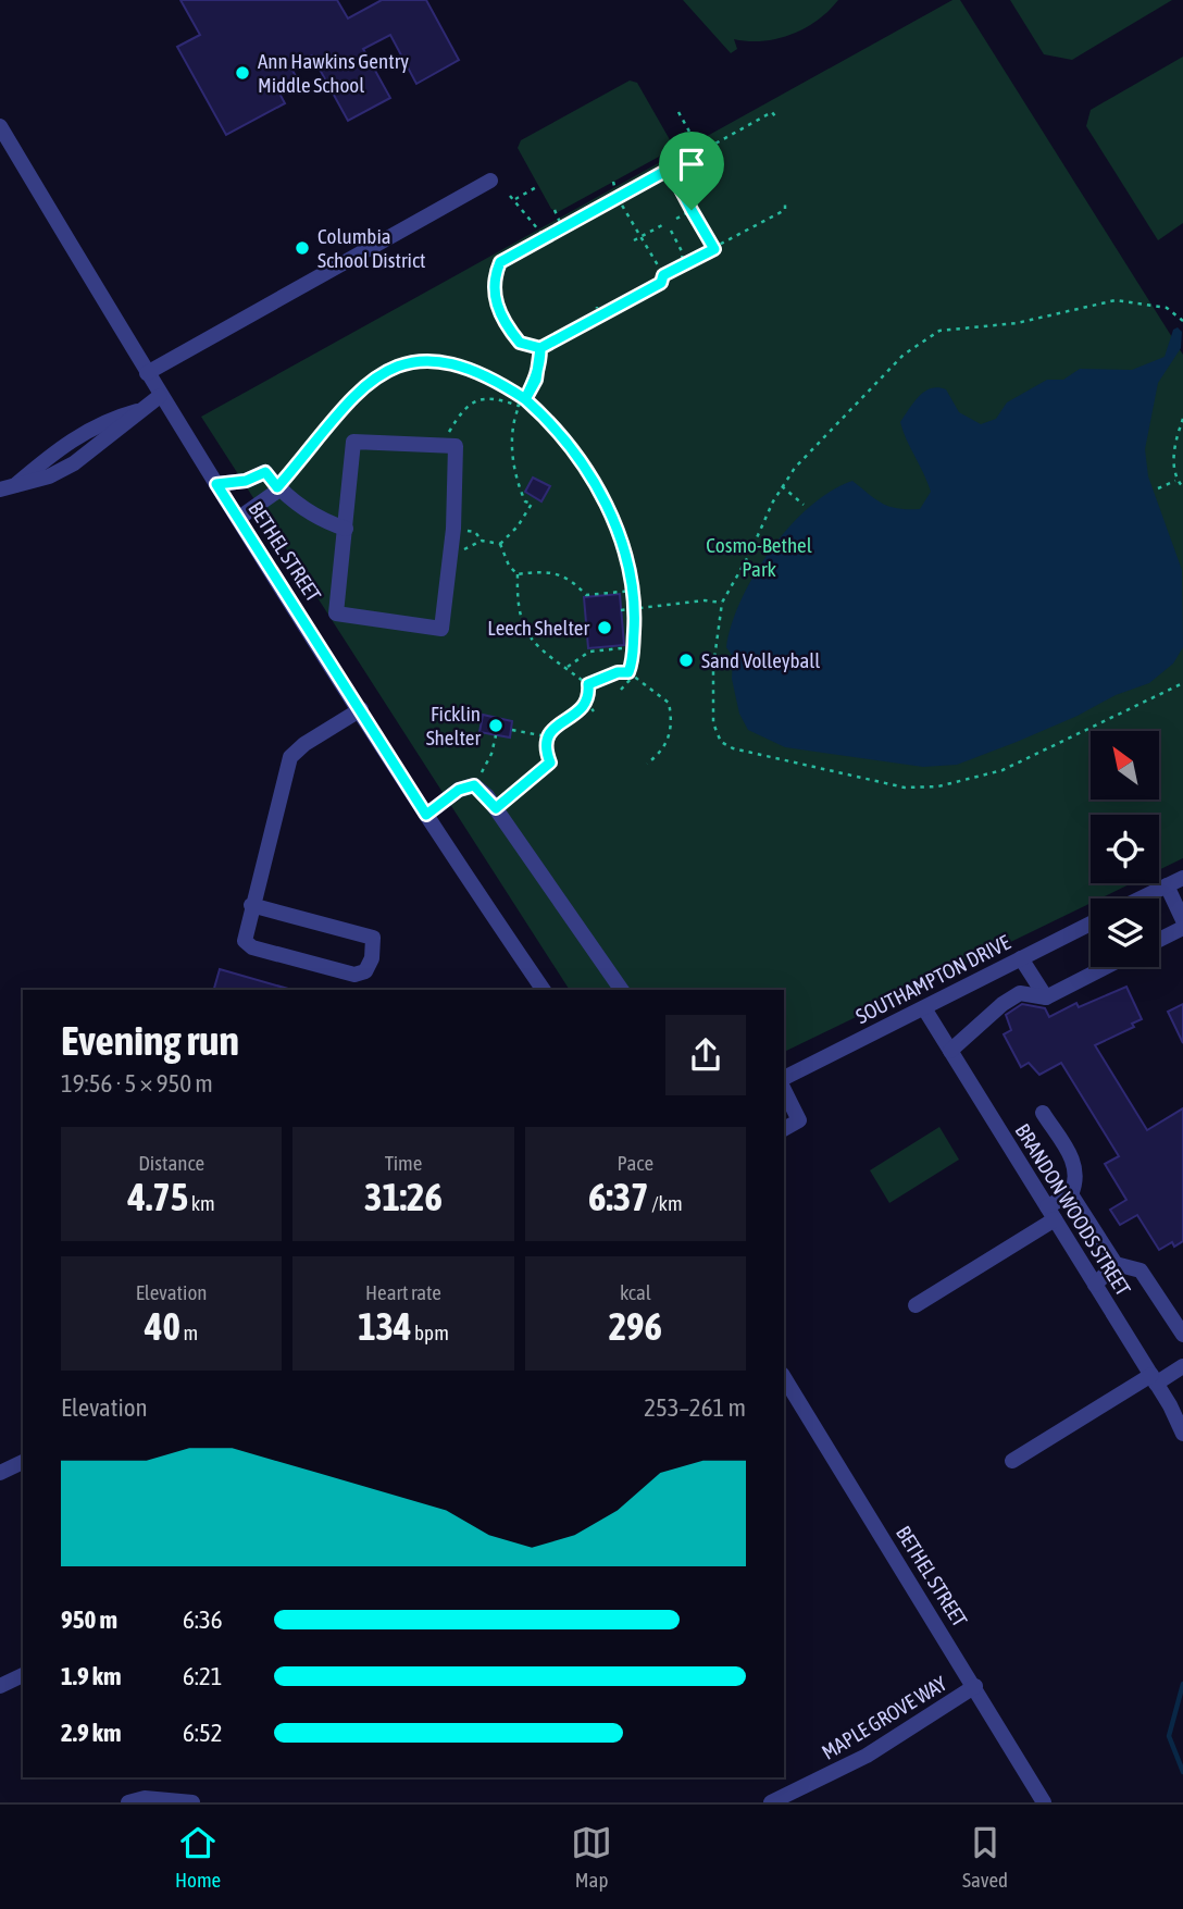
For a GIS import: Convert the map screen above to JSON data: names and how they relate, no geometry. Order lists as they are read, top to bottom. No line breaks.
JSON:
{"streets":{"street":["BETHEL STREET","SOUTHAMPTON DRIVE","BRANDON WOODS STREET","MAPLE GROVE WAY"]},"crossings":[["BETHEL STREET","MAPLE GROVE WAY"],["SOUTHAMPTON DRIVE","BRANDON WOODS STREET"]],"parks":["Cosmo-Bethel Park"],"places":["Ann Hawkins Gentry Middle School","Columbia School District","Leech Shelter","Sand Volleyball","Ficklin Shelter"],"north":"top left","page":{"heading":["Evening run","19:56 · 5 × 950 m"],"stats":[["Distance","4.75 km"],["Time","31:26"],["Pace","6:37 /km"],["Elevation","40 m"],["Heart rate","134 bpm"],["kcal","296"]],"chart":["Elevation","253–261 m"],"list":[{"name":"950 m","note":"6:36"},{"name":"1.9 km","note":"6:21"},{"name":"2.9 km","note":"6:52"}],"tabs":["Home","Map","Saved"]}}
